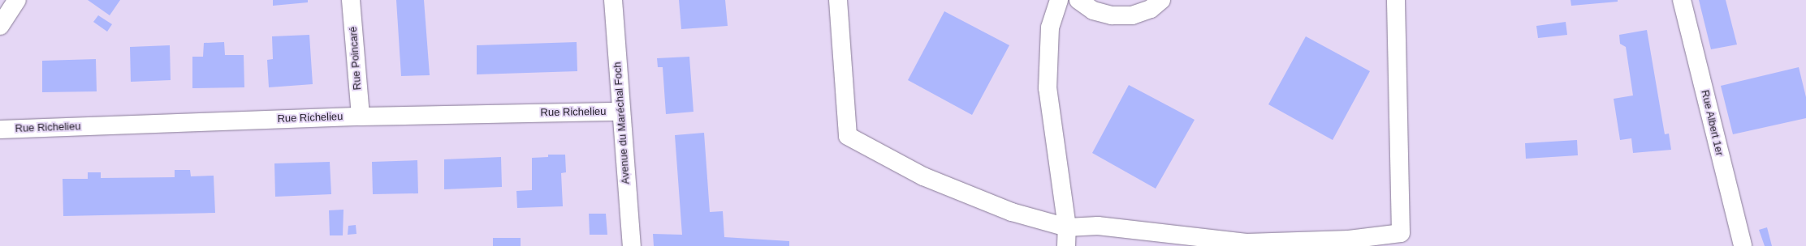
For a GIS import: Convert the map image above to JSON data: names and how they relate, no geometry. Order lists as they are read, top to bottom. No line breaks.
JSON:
{"streets":{"street":["Rue Poincaré","Rue Richelieu","Avenue du Maréchal Foch","Rue Albert 1er"]},"crossings":[["Rue Poincaré","Rue Richelieu"],["Rue Richelieu","Avenue du Maréchal Foch"]]}
